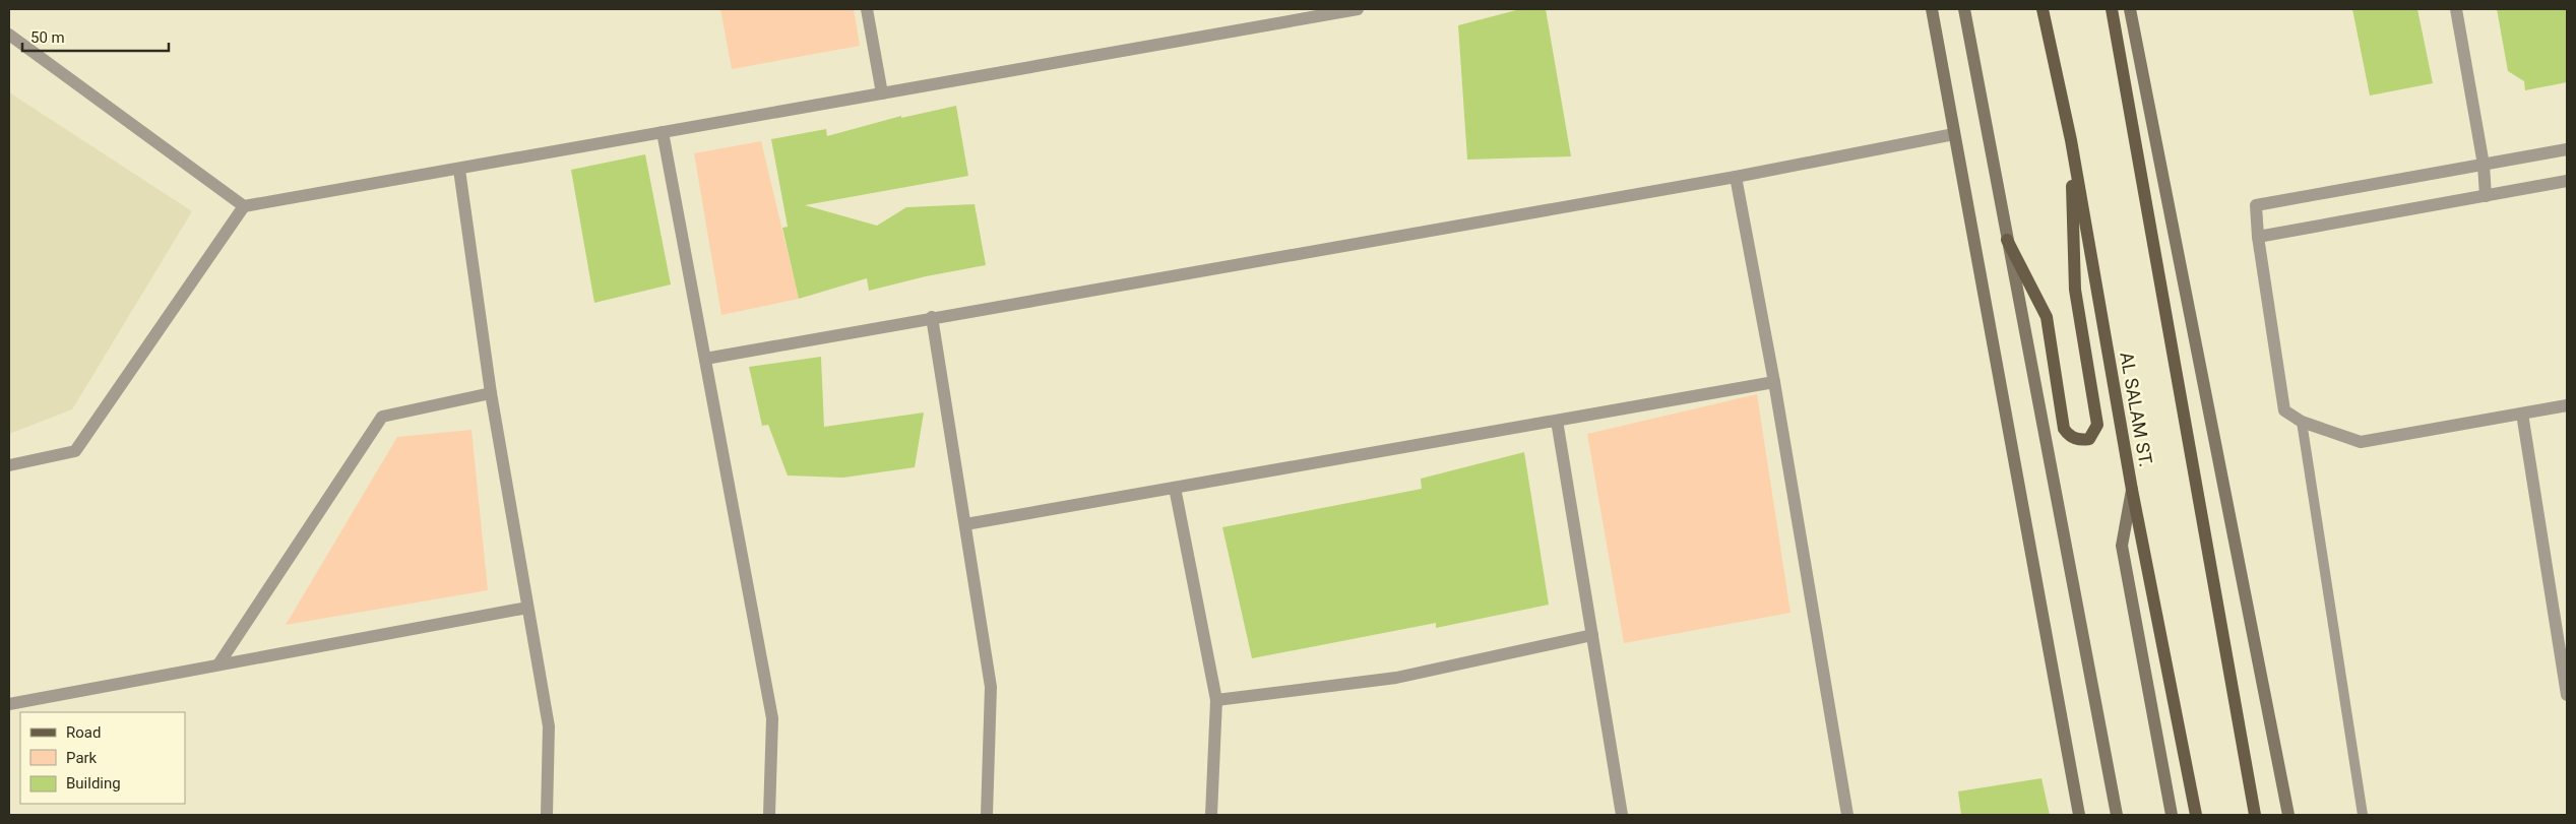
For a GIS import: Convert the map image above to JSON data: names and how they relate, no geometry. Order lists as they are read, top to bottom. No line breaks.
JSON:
{"streets":{"main road":["AL SALAM ST."]},"legend":["Road","Park","Building"],"scale_bar":"50 m"}
